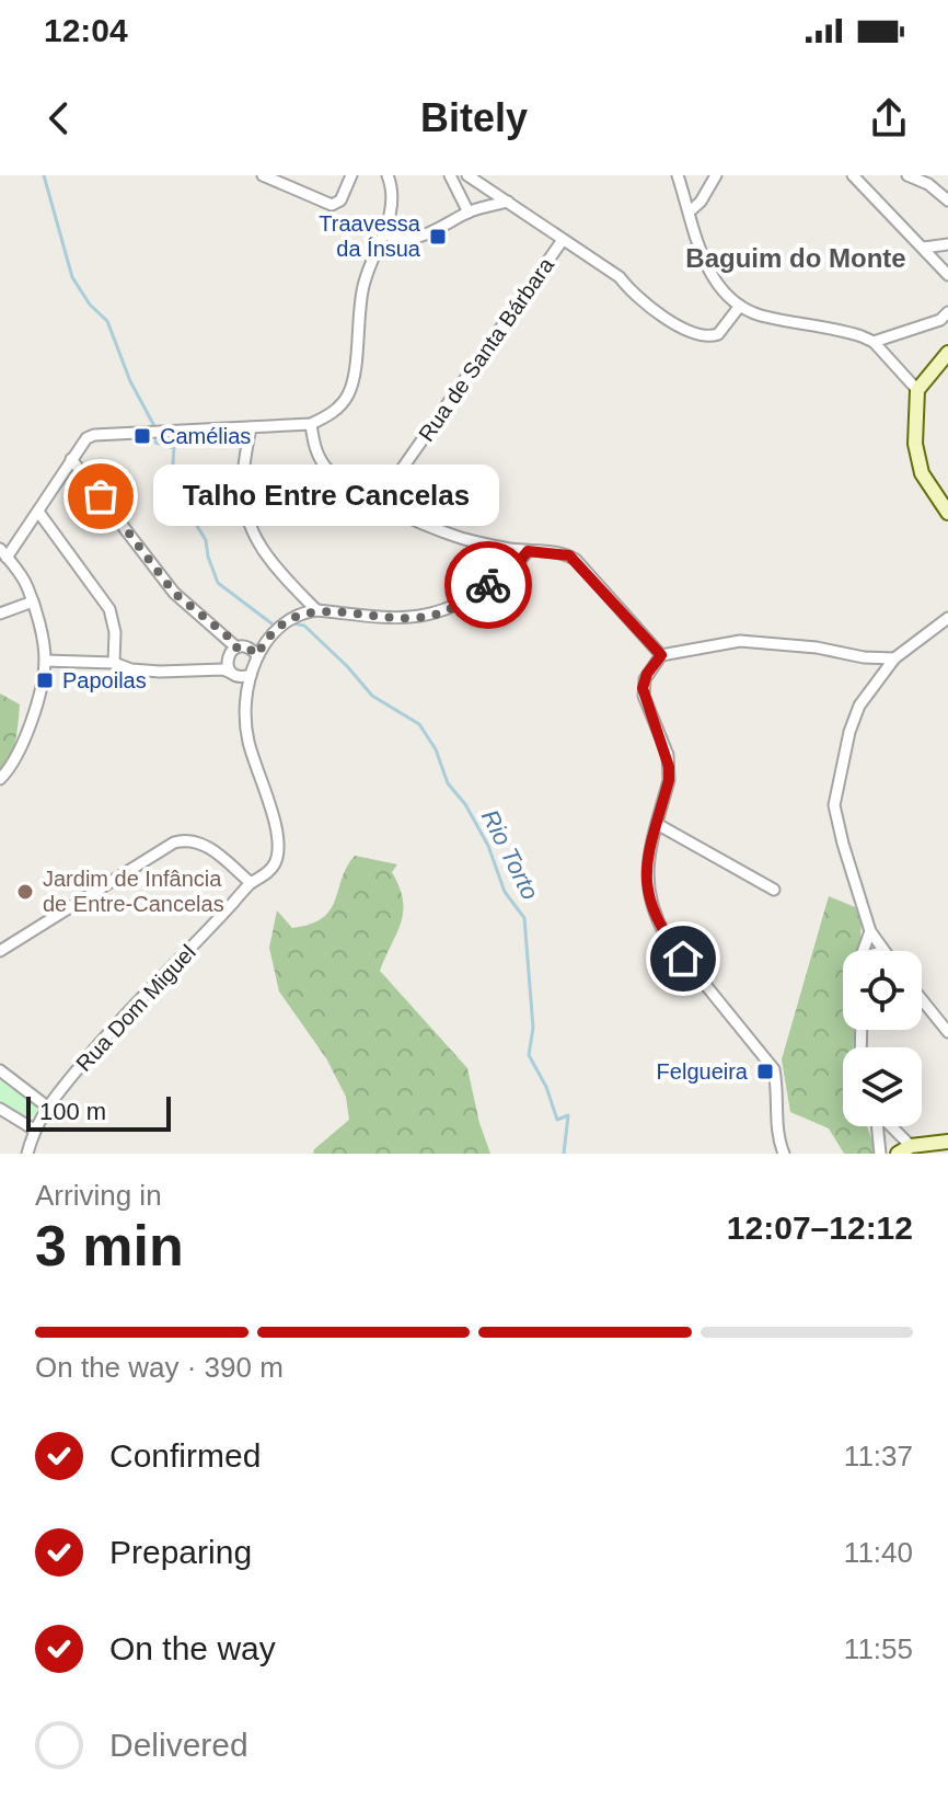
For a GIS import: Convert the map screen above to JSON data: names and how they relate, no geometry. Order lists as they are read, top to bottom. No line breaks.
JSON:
{"streets":{"street":["Rua de Santa Bárbara","Rua Dom Miguel"]},"districts":["Baguim do Monte"],"water":["Rio Torto"],"places":{"transit":["Traavessa da Ínsua","Camélias","Papoilas","Felgueira"],"other":["Talho Entre Cancelas","Jardim de Infância de Entre-Cancelas"]},"scale_bar":"100 m","page":{"status":"12:04","header":"Bitely","bubble":"Talho Entre Cancelas","scale":"100 m","heading":["3 min","Arriving in","12:07–12:12"],"bar":"On the way · 390 m","list":[["Confirmed","11:37"],["Preparing","11:40"],["On the way","11:55"],"Delivered"]}}
